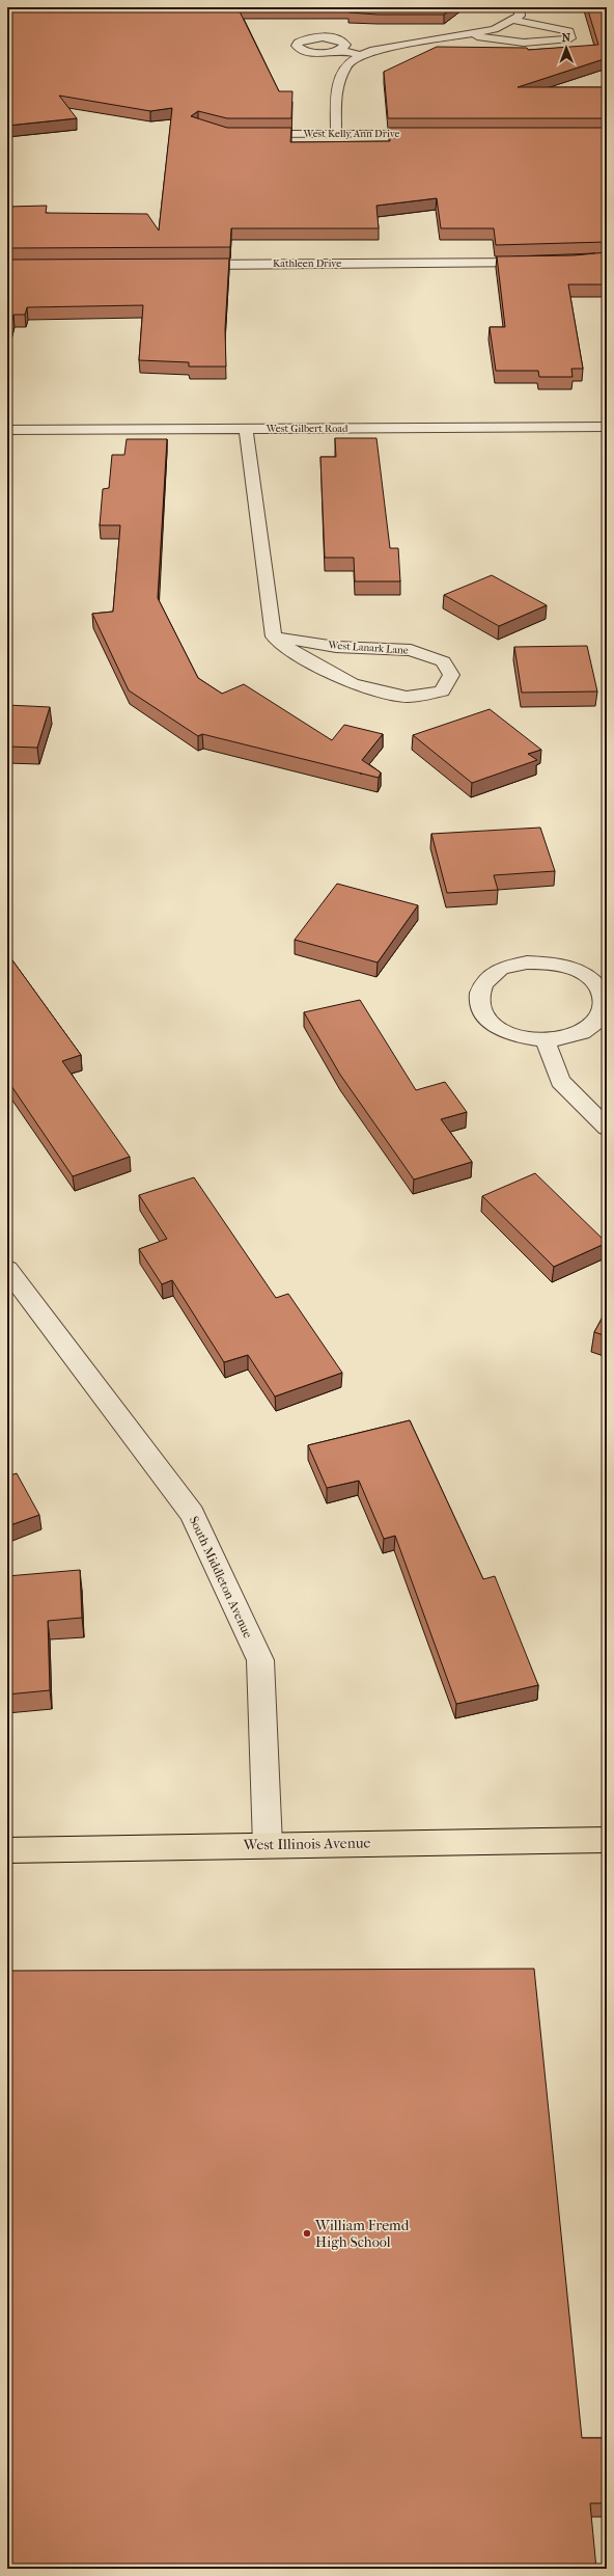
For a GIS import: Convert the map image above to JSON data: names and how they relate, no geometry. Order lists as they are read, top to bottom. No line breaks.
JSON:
{"streets":{"main road":["West Illinois Avenue"],"street":["West Kelly Ann Drive","Kathleen Drive","West Gilbert Road","West Lanark Lane","South Middleton Avenue"]},"crossings":[["South Middleton Avenue","West Illinois Avenue"]],"places":["William Fremd High School"],"north":"top"}
